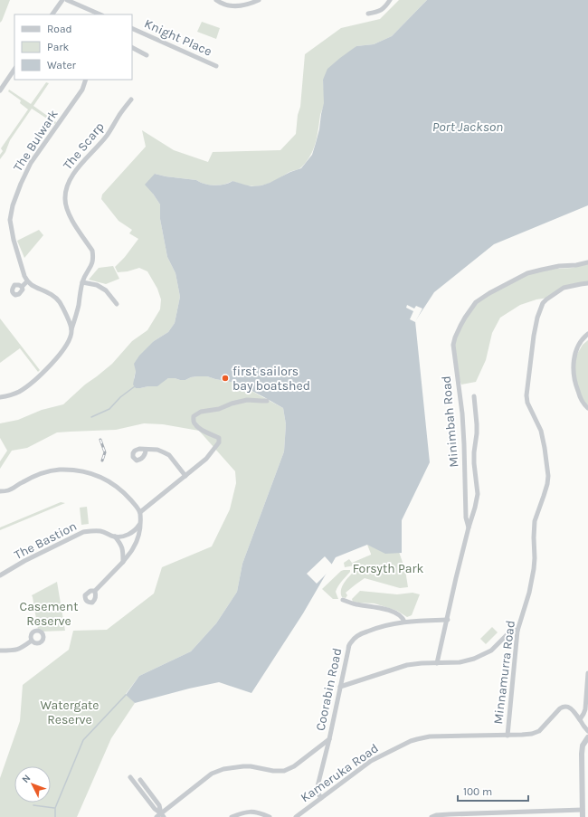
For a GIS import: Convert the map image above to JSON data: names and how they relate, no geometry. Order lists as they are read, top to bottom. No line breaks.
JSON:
{"streets":{"street":["Knight Place","The Bulwark","The Scarp","Minimbah Road","The Bastion","Minnamurra Road","Coorabin Road","Kameruka Road"]},"crossings":[["Minimbah Road","Coorabin Road"],["Minnamurra Road","Kameruka Road"],["Coorabin Road","Kameruka Road"]],"water":["Port Jackson"],"parks":["Forsyth Park","Casement Reserve","Watergate Reserve"],"places":["first sailors bay boatshed"],"legend":["Road","Park","Water"],"scale_bar":"100 m","north":"top left"}
